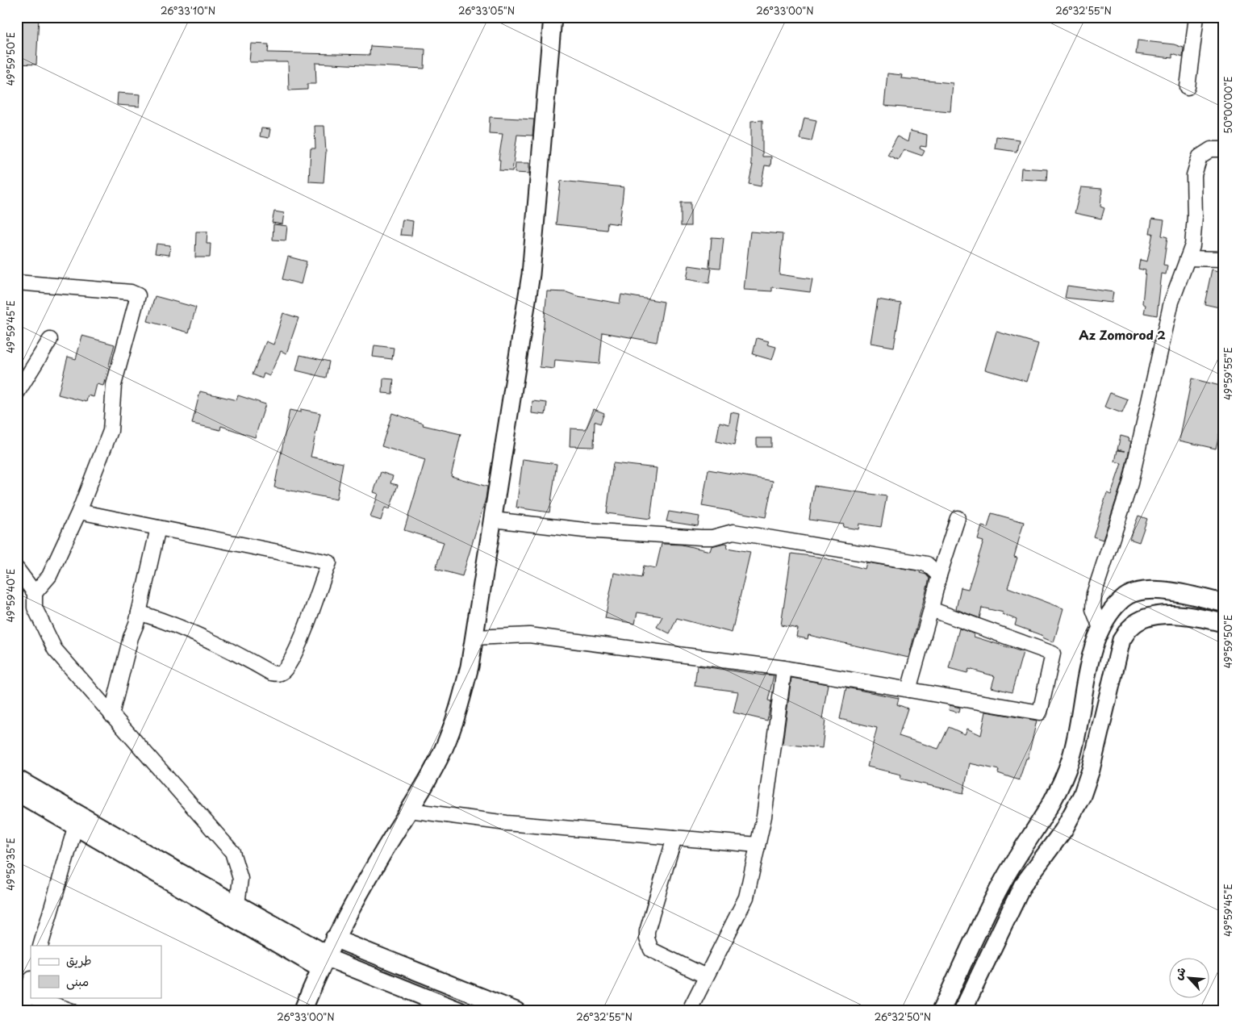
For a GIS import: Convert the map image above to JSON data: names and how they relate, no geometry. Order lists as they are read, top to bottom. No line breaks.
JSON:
{"districts":["Az Zomorod 2"],"legend":["طريق","مبنى"],"north":"top left","coordinates":["26°33'10\"N","26°33'05\"N","26°33'00\"N","26°32'55\"N","49°59'50\"E","50°00'00\"E","49°59'45\"E","49°59'55\"E","49°59'40\"E","49°59'35\"E","26°32'50\"N"]}
